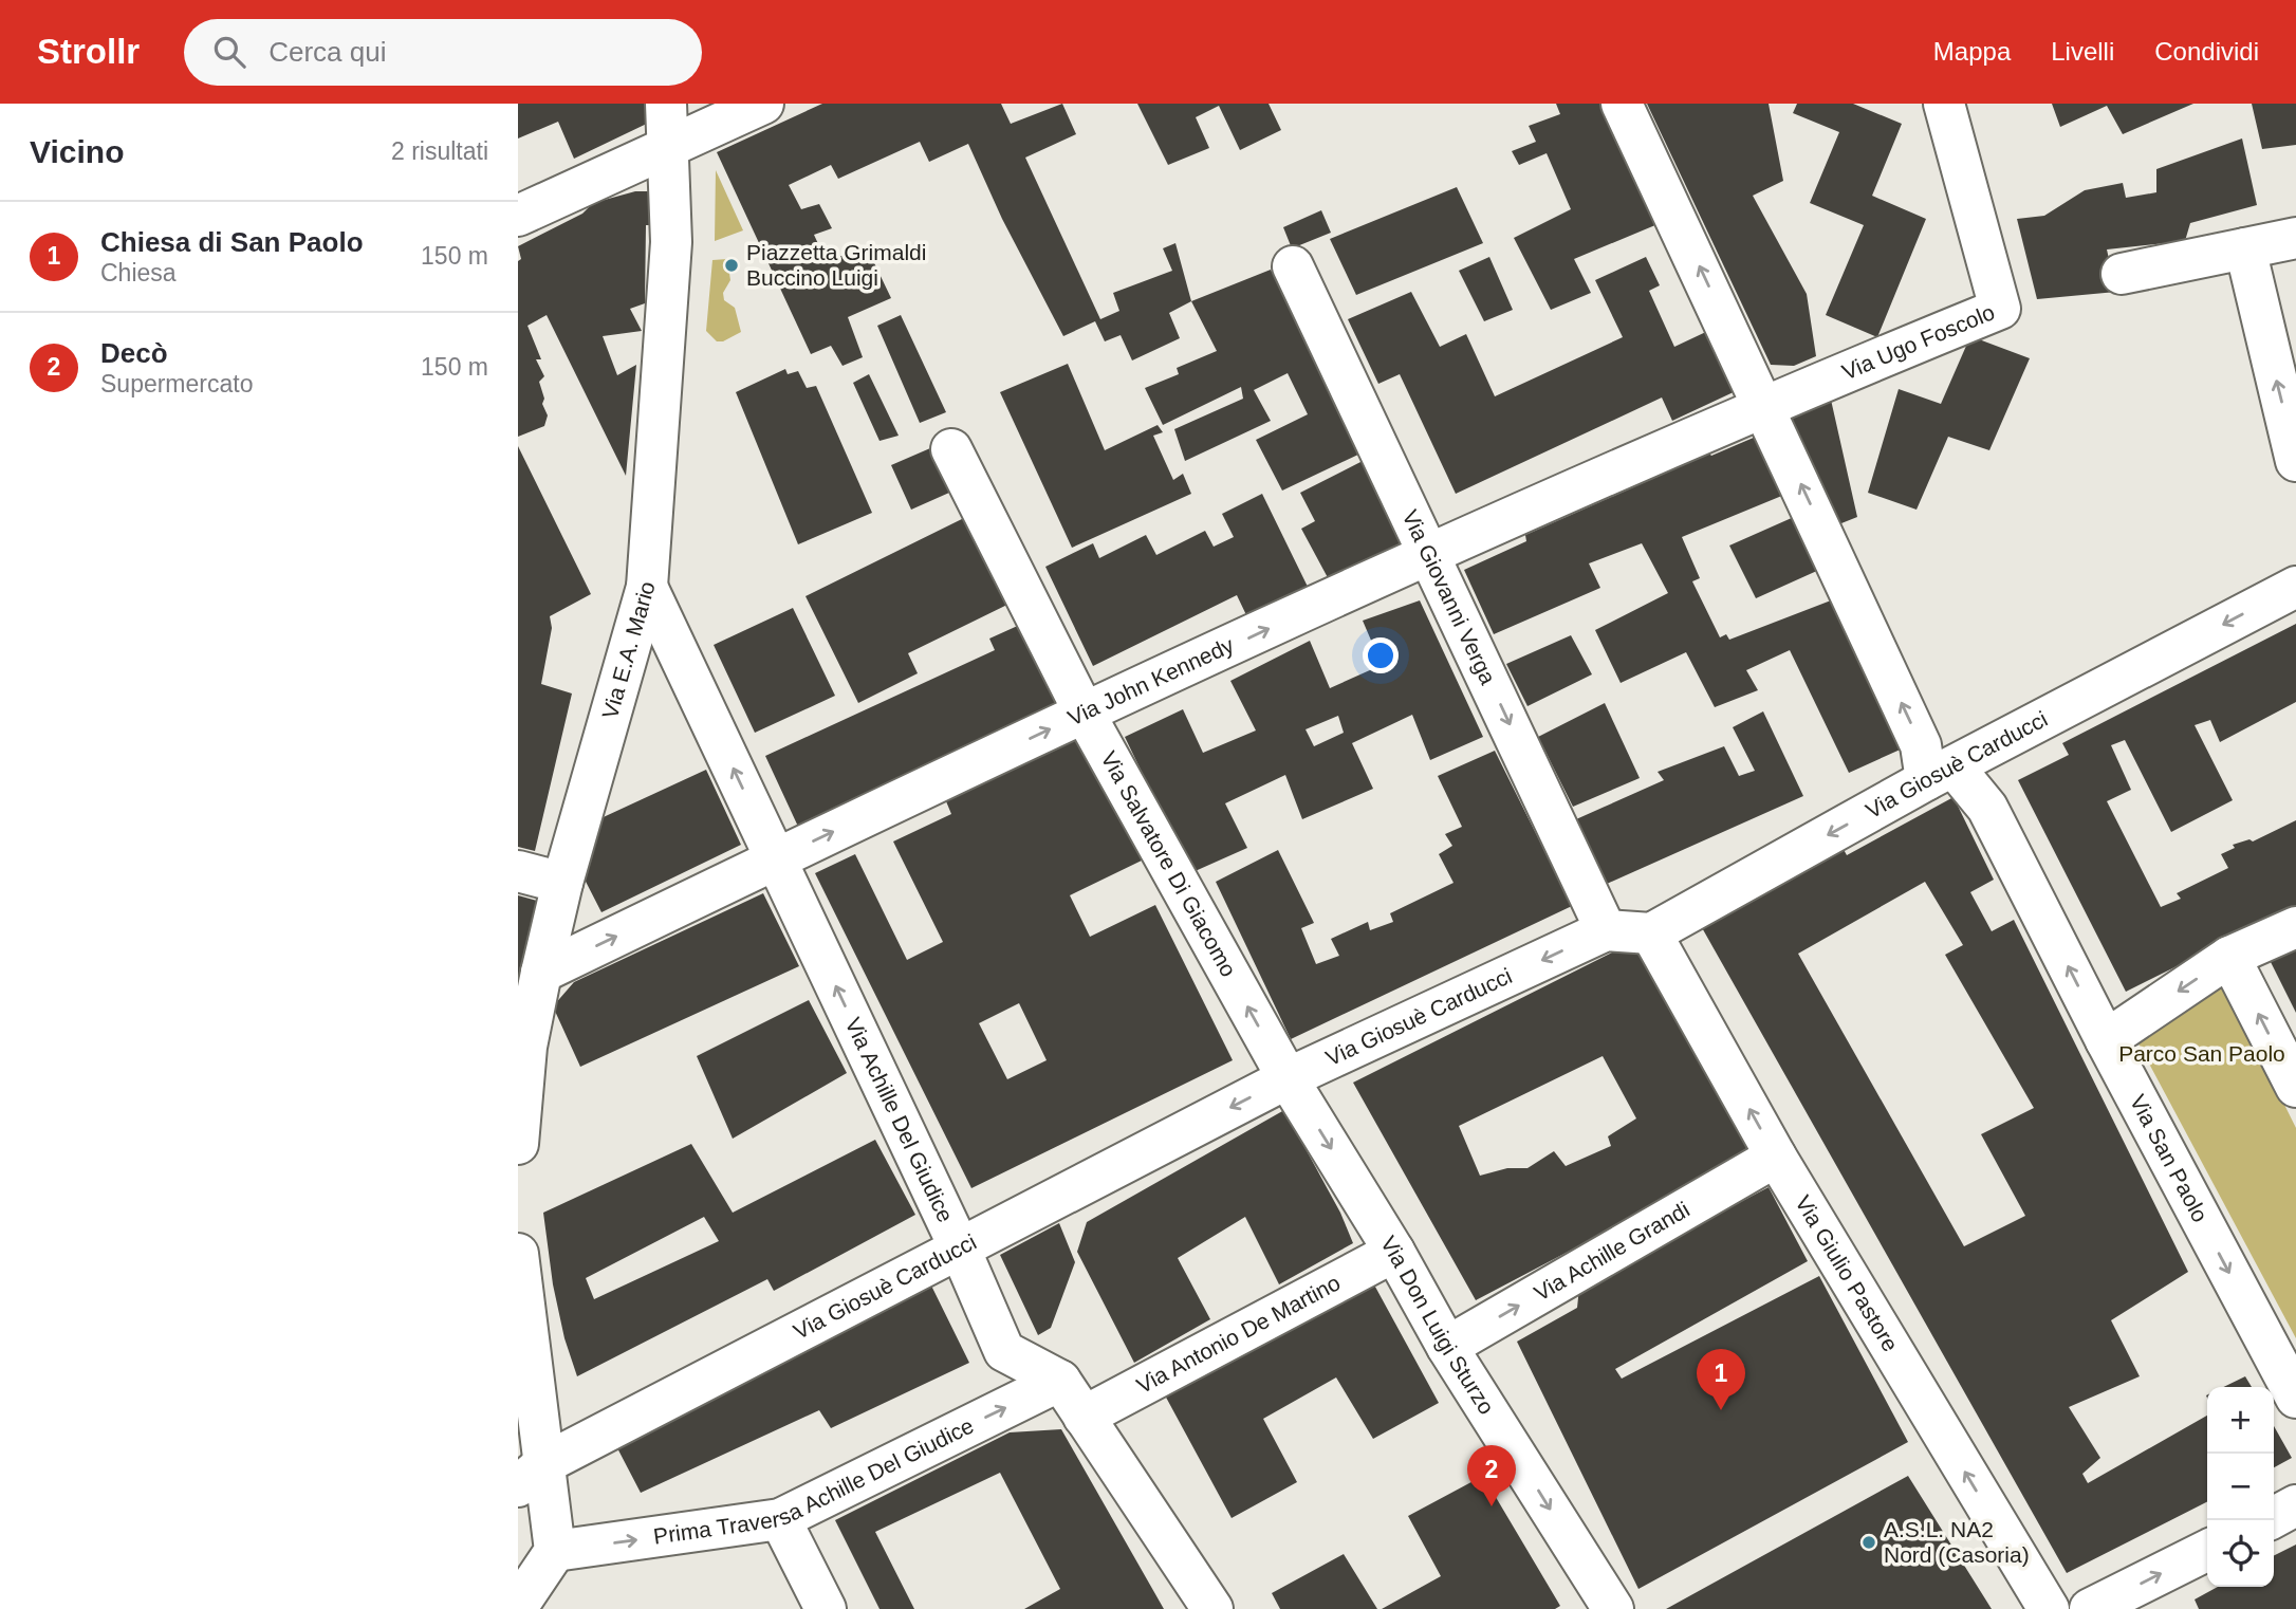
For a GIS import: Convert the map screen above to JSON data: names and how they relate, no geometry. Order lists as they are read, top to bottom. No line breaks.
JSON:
{"streets":{"street":["Via Ugo Foscolo","Via Giovanni Verga","Via E.A. Mario","Via John Kennedy","Via Giosuè Carducci","Via Salvatore Di Giacomo","Via Achille Del Giudice","Via San Paolo","Via Achille Grandi","Via Giulio Pastore","Via Don Luigi Sturzo","Via Antonio De Martino","Prima Traversa Achille Del Giudice"]},"crossings":[["Via Ugo Foscolo","Via John Kennedy"],["Via Giovanni Verga","Via John Kennedy"],["Via Giovanni Verga","Via Giosuè Carducci"],["Via E.A. Mario","Via John Kennedy"],["Via E.A. Mario","Via Achille Del Giudice"],["Via John Kennedy","Via Salvatore Di Giacomo"],["Via John Kennedy","Via Achille Del Giudice"],["Via Giosuè Carducci","Via Salvatore Di Giacomo"],["Via Giosuè Carducci","Via Achille Del Giudice"],["Via Giosuè Carducci","Via San Paolo"],["Via Giosuè Carducci","Via Giulio Pastore"],["Via Giosuè Carducci","Via Don Luigi Sturzo"],["Via Salvatore Di Giacomo","Via Don Luigi Sturzo"],["Via Achille Del Giudice","Via Antonio De Martino"],["Via Achille Del Giudice","Prima Traversa Achille Del Giudice"],["Via Achille Grandi","Via Giulio Pastore"],["Via Achille Grandi","Via Don Luigi Sturzo"],["Via Don Luigi Sturzo","Via Antonio De Martino"]],"one_way":["Via John Kennedy","Via Giosuè Carducci","Via Salvatore Di Giacomo","Via Achille Del Giudice","Via Achille Grandi","Via Giulio Pastore","Via Don Luigi Sturzo","Prima Traversa Achille Del Giudice"],"parks":["Parco San Paolo"],"places":["Piazzetta Grimaldi Buccino Luigi","A.S.L. NA2 Nord (Casoria)"],"page":{"header":"Strollr","search":"Cerca qui","nav":["Mappa","Livelli","Condividi"],"heading":["Vicino","2 risultati"],"list":[{"mark":"1","name":"Chiesa di San Paolo","note":"Chiesa","value":"150 m"},{"mark":"2","name":"Decò","note":"Supermercato","value":"150 m"}],"pins":["1","2"],"map_buttons":["+","−"]}}
